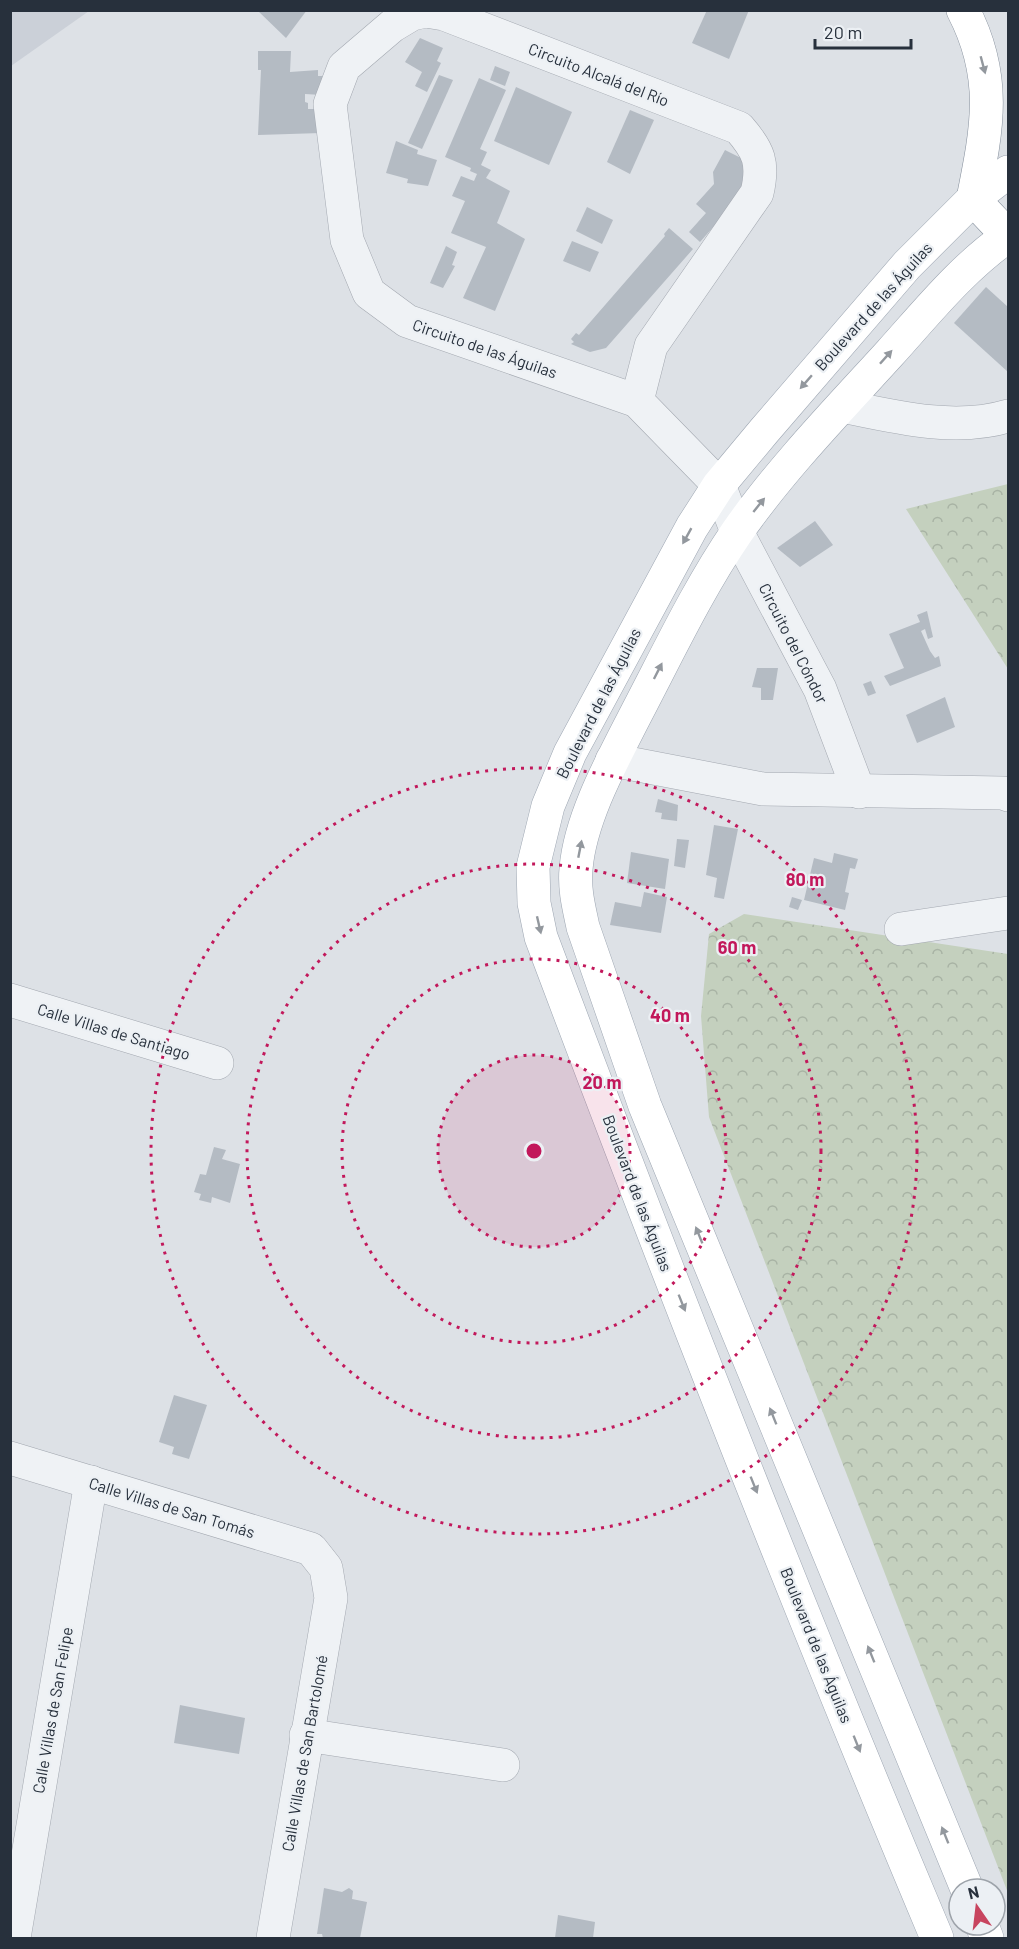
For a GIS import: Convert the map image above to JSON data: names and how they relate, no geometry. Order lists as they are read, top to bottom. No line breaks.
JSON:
{"streets":{"main road":["Boulevard de las Águilas"],"street":["Circuito Alcalá del Río","Circuito de las Águilas","Circuito del Cóndor","Calle Villas de Santiago","Calle Villas de San Tomás","Calle Villas de San Felipe","Calle Villas de San Bartolomé"]},"crossings":[["Circuito Alcalá del Río","Circuito de las Águilas"],["Boulevard de las Águilas","Circuito de las Águilas"],["Circuito de las Águilas","Circuito del Cóndor"],["Calle Villas de San Tomás","Calle Villas de San Felipe"],["Calle Villas de San Tomás","Calle Villas de San Bartolomé"]],"scale_bar":"20 m","north":"top","rings":["80 m","60 m","40 m","20 m"]}
